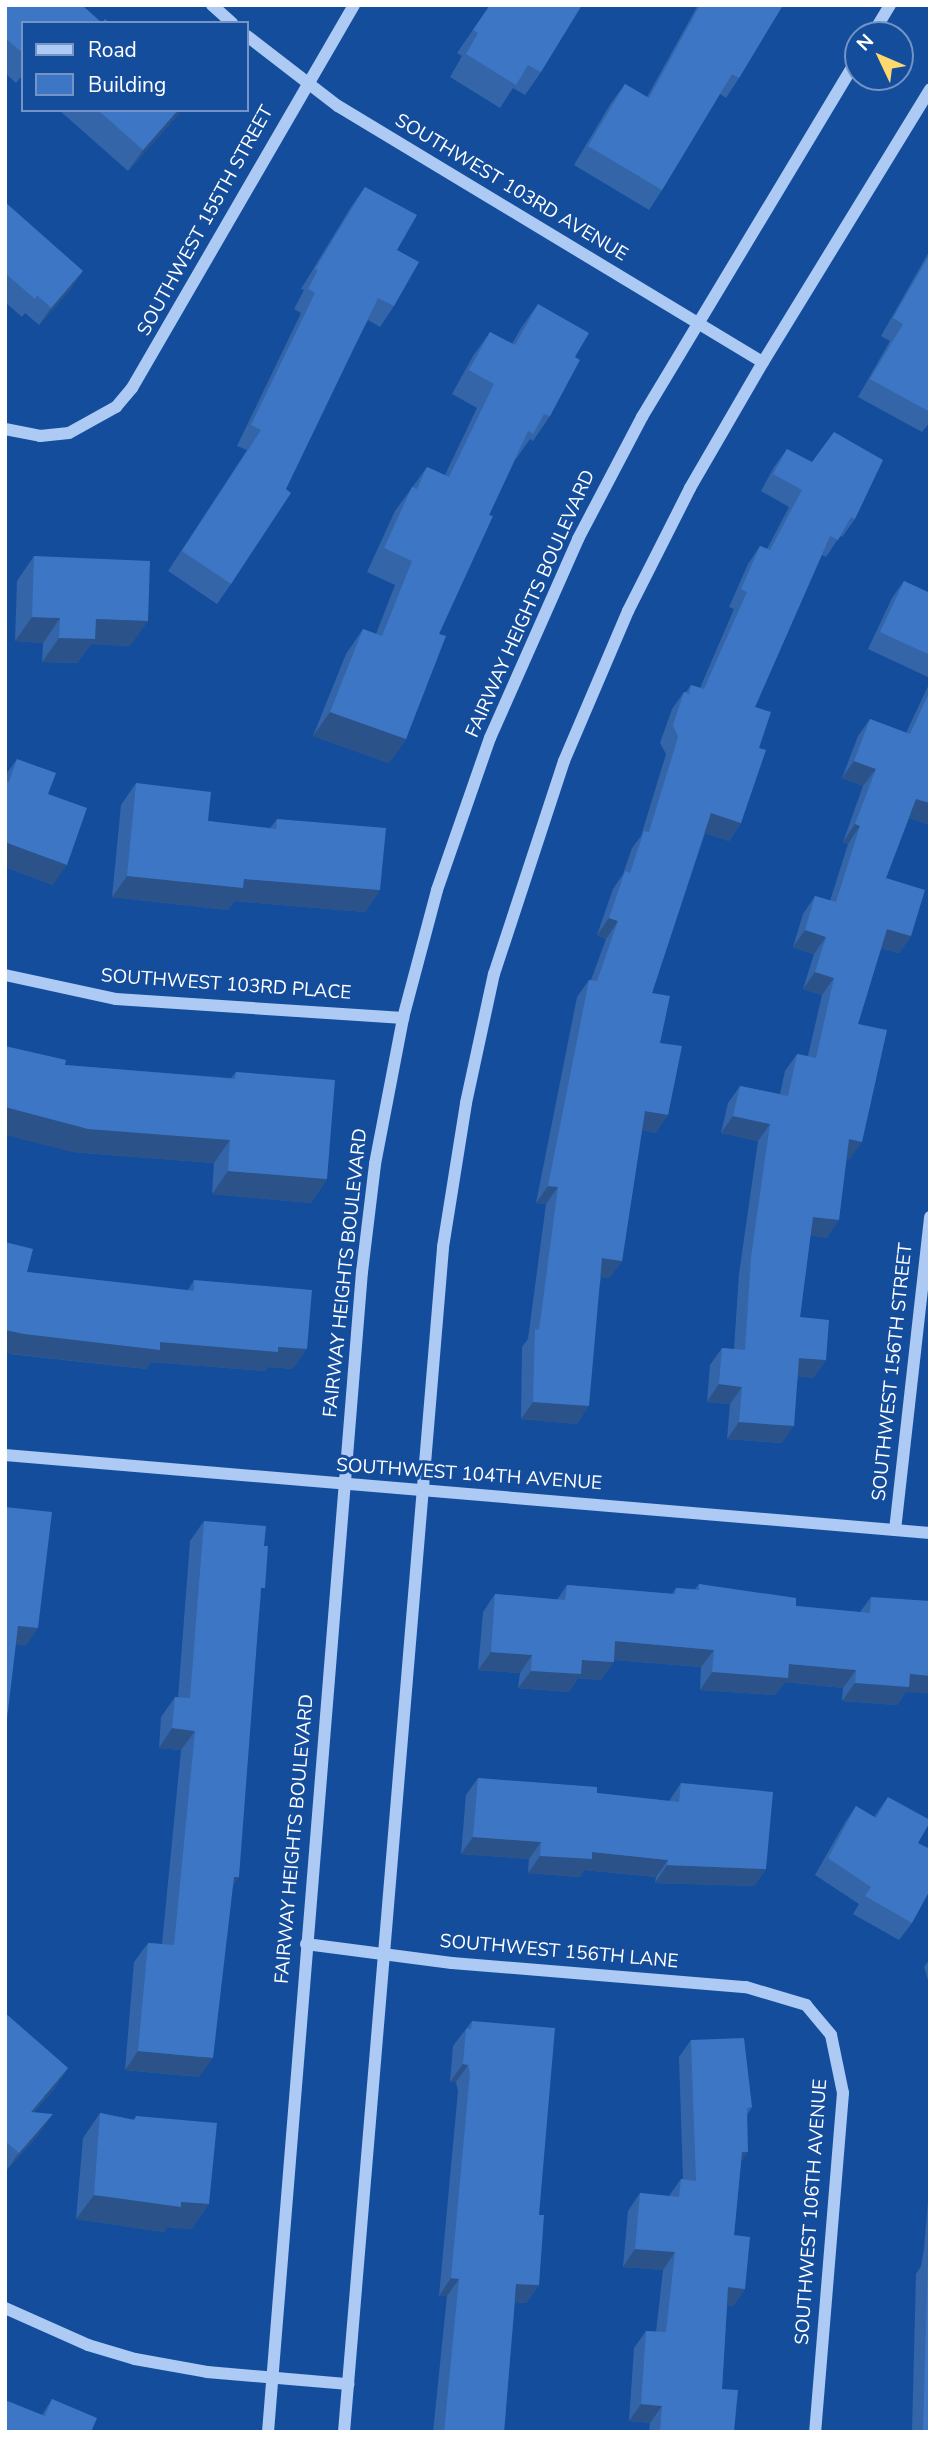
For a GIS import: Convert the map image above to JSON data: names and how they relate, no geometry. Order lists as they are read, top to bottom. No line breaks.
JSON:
{"streets":{"street":["SOUTHWEST 103RD AVENUE","SOUTHWEST 155TH STREET","FAIRWAY HEIGHTS BOULEVARD","SOUTHWEST 103RD PLACE","SOUTHWEST 156TH STREET","SOUTHWEST 104TH AVENUE","SOUTHWEST 156TH LANE","SOUTHWEST 106TH AVENUE"]},"crossings":[["SOUTHWEST 103RD AVENUE","SOUTHWEST 155TH STREET"],["SOUTHWEST 103RD AVENUE","FAIRWAY HEIGHTS BOULEVARD"],["FAIRWAY HEIGHTS BOULEVARD","SOUTHWEST 103RD PLACE"],["FAIRWAY HEIGHTS BOULEVARD","SOUTHWEST 104TH AVENUE"],["FAIRWAY HEIGHTS BOULEVARD","SOUTHWEST 156TH LANE"],["SOUTHWEST 156TH STREET","SOUTHWEST 104TH AVENUE"],["SOUTHWEST 156TH LANE","SOUTHWEST 106TH AVENUE"]],"legend":["Road","Building"],"north":"top left"}
